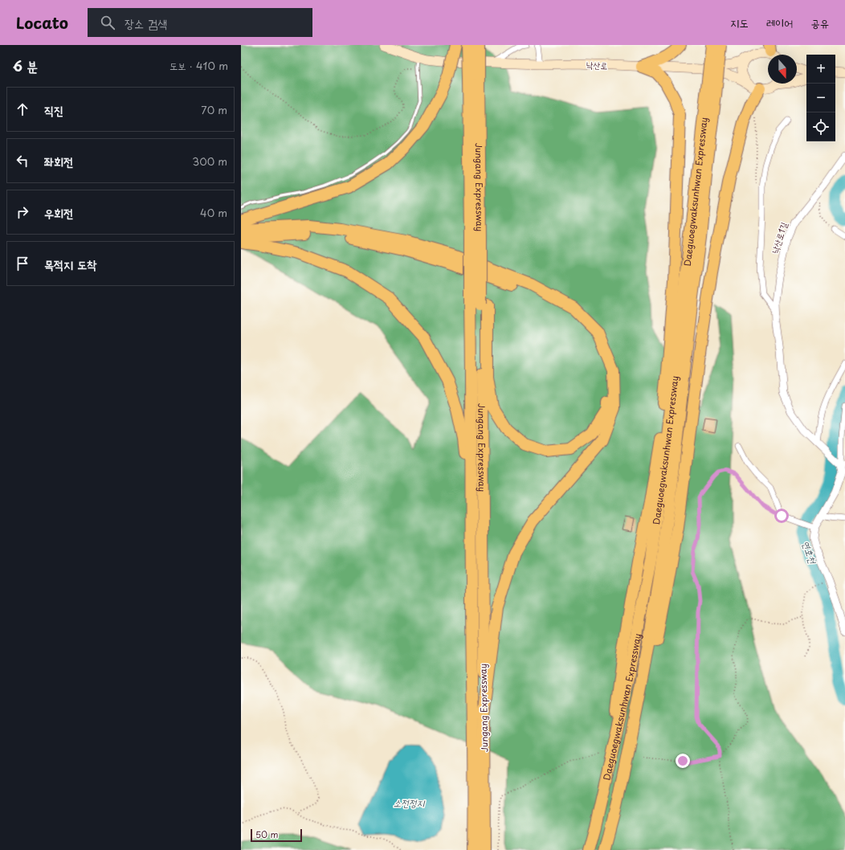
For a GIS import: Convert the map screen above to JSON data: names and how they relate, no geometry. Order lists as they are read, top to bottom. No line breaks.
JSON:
{"streets":{"highway":["Jungang Expressway","Daeguoegwaksunhwan Expressway"],"main road":["낙산로"],"street":["낙산로1길"]},"water":["연호천","소전정지"],"scale_bar":"50 m","north":"bottom","page":{"header":"Locato","search":"장소 검색","nav":["지도","레이어","공유"],"heading":["6 분","도보 · 410 m"],"map_buttons":["+","−"],"list":[["직진","70 m"],["좌회전","300 m"],["우회전","40 m"],"목적지 도착"],"scale":"50 m"}}
